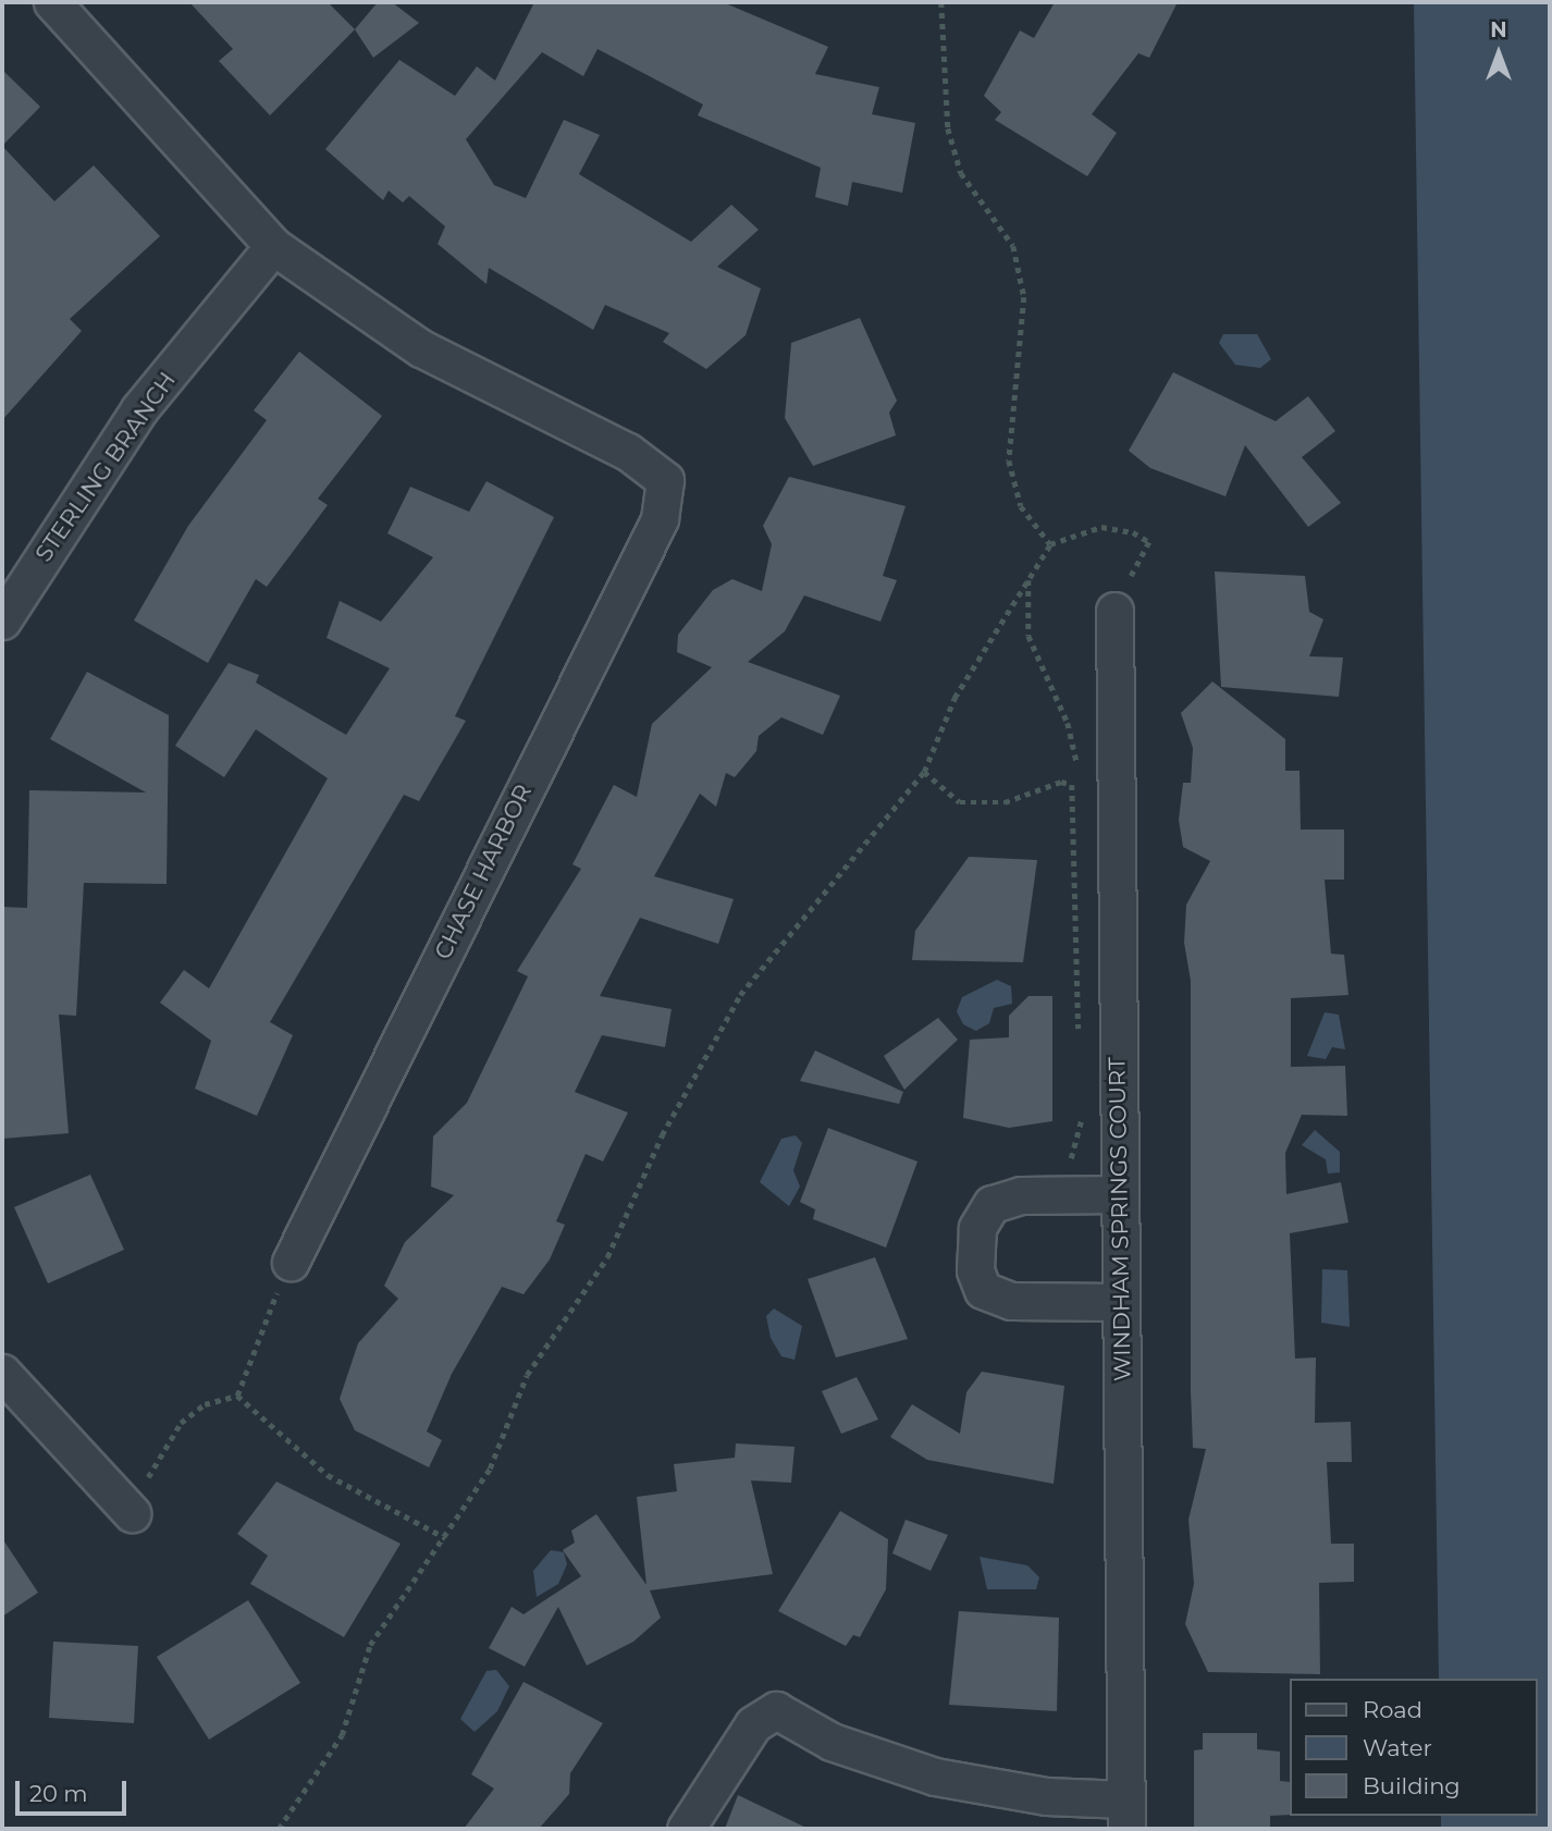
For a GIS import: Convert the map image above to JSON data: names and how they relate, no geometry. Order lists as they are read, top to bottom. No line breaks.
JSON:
{"streets":{"street":["STERLING BRANCH","CHASE HARBOR","WINDHAM SPRINGS COURT"]},"crossings":[["STERLING BRANCH","CHASE HARBOR"]],"legend":["Road","Water","Building"],"scale_bar":"20 m","north":"top"}
